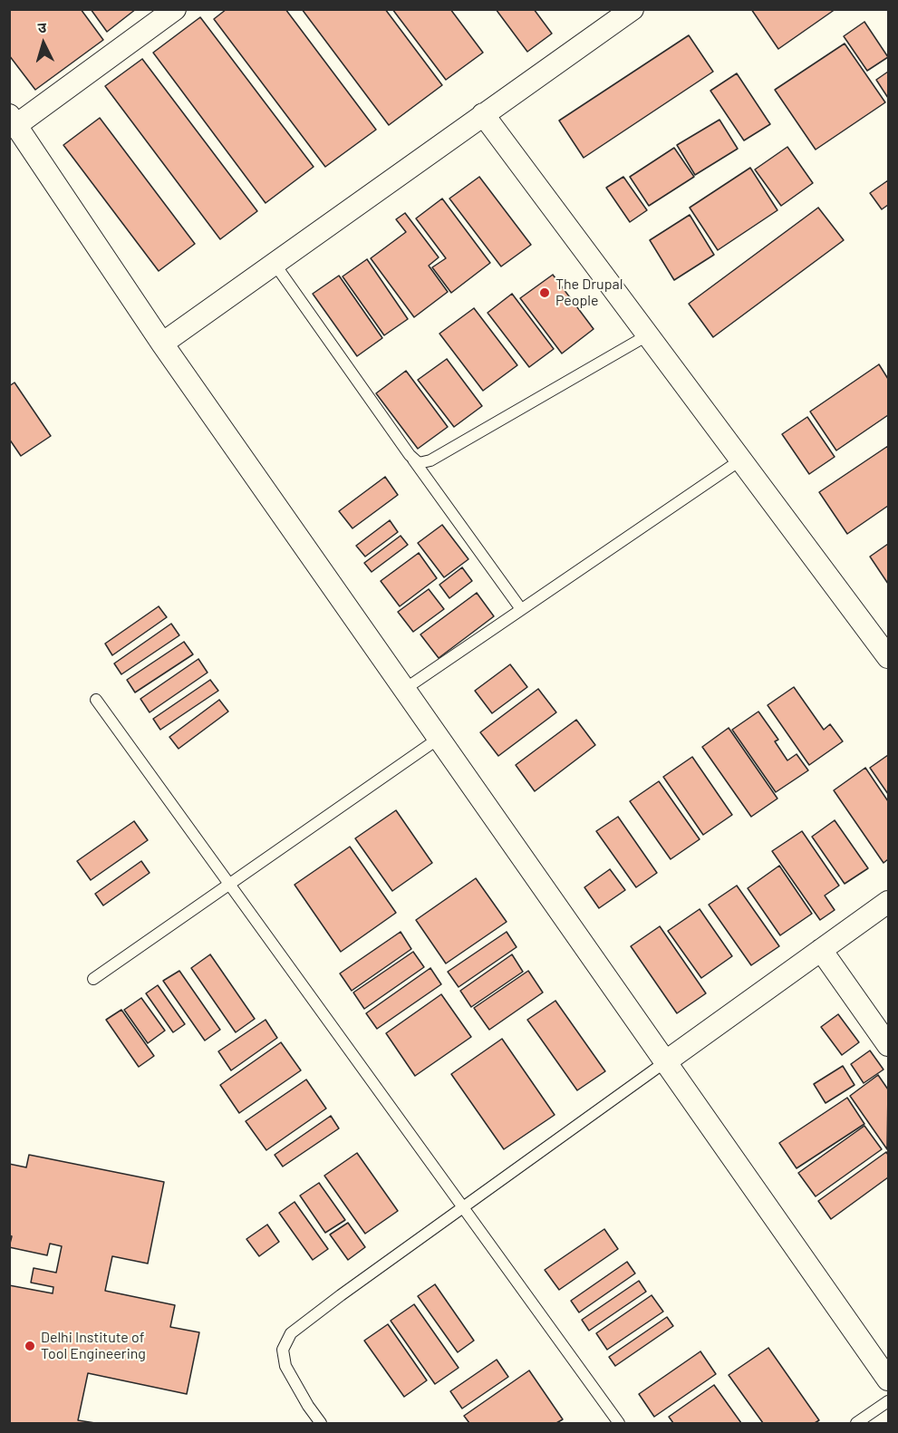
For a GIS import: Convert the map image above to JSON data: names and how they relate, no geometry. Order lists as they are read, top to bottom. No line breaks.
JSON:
{"places":["The Drupal People","Delhi Institute of Tool Engineering"],"north":"top"}
